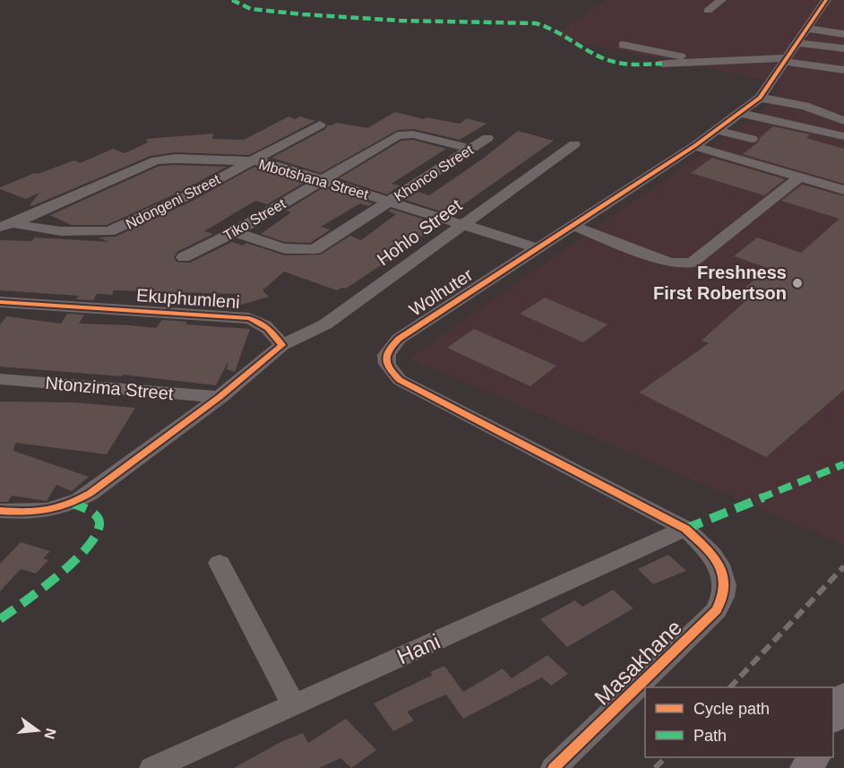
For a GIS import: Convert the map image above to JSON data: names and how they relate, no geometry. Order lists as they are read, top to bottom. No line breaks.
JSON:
{"streets":{"street":["Khonco Street","Mbotshana Street","Ndongeni Street","Tiko Street","Hohlo Street","Wolhuter","Ekuphumleni","Ntonzima Street","Hani","Masakhane"]},"crossings":[["Khonco Street","Mbotshana Street"],["Khonco Street","Tiko Street"],["Mbotshana Street","Ndongeni Street"],["Mbotshana Street","Tiko Street"],["Mbotshana Street","Hohlo Street"],["Mbotshana Street","Wolhuter"],["Hohlo Street","Ekuphumleni"],["Wolhuter","Hani"],["Wolhuter","Masakhane"]],"places":["Freshness First Robertson"],"legend":["Cycle path","Path"],"north":"right"}
